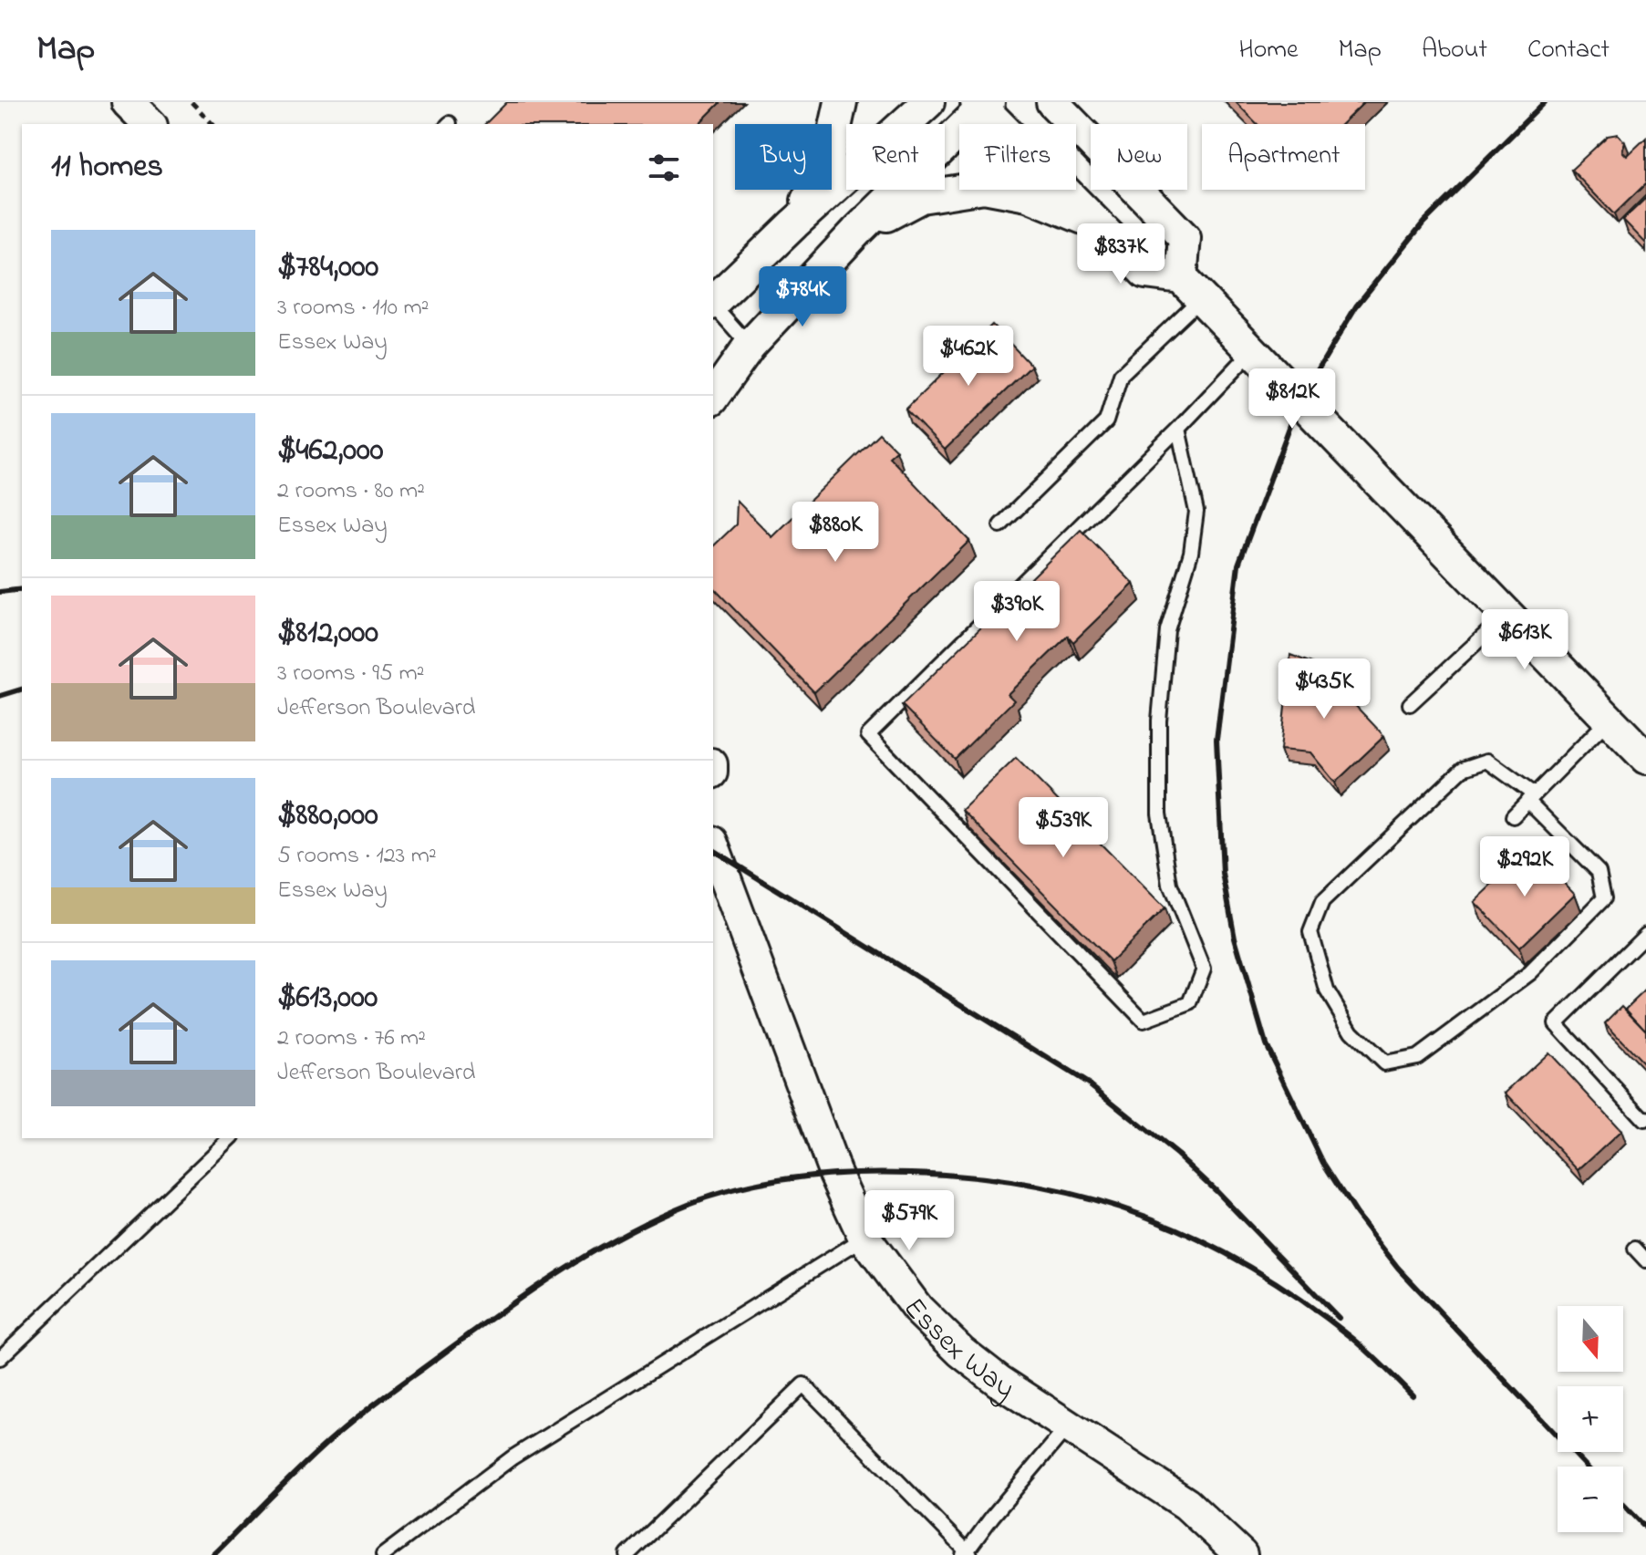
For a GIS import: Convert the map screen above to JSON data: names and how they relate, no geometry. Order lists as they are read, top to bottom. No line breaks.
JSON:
{"streets":{"street":["Essex Way"]},"north":"bottom","page":{"header":"Map","nav":["Home","Map","About","Contact"],"chip":["Buy","Rent","Filters","New","Apartment"],"heading":"11 homes","list":[{"name":"$784,000","note":"3 rooms · 110 m² · Essex Way"},{"name":"$462,000","note":"2 rooms · 80 m² · Essex Way"},{"name":"$812,000","note":"3 rooms · 95 m² · Jefferson Boulevard"},{"name":"$880,000","note":"5 rooms · 123 m² · Essex Way"},{"name":"$613,000","note":"2 rooms · 76 m² · Jefferson Boulevard"}],"price":["$837K","$784K","$462K","$812K","$880K","$390K","$613K","$435K","$539K","$292K","$579K"],"map_buttons":["+","−"]}}
